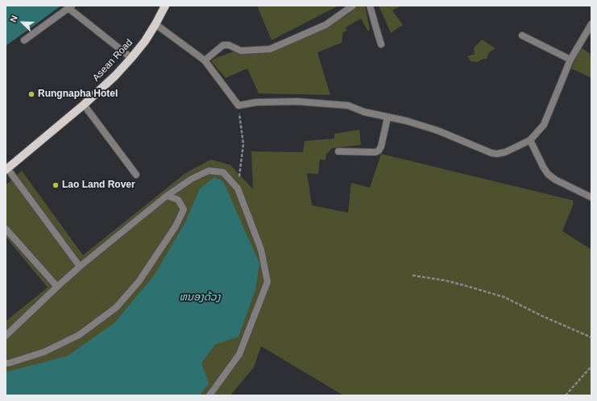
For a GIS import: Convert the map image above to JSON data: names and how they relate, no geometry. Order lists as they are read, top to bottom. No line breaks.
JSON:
{"streets":{"main road":["Asean Road"]},"water":["ຫນອງດ້ວງ"],"places":["Rungnapha Hotel","Lao Land Rover"],"north":"top left"}
